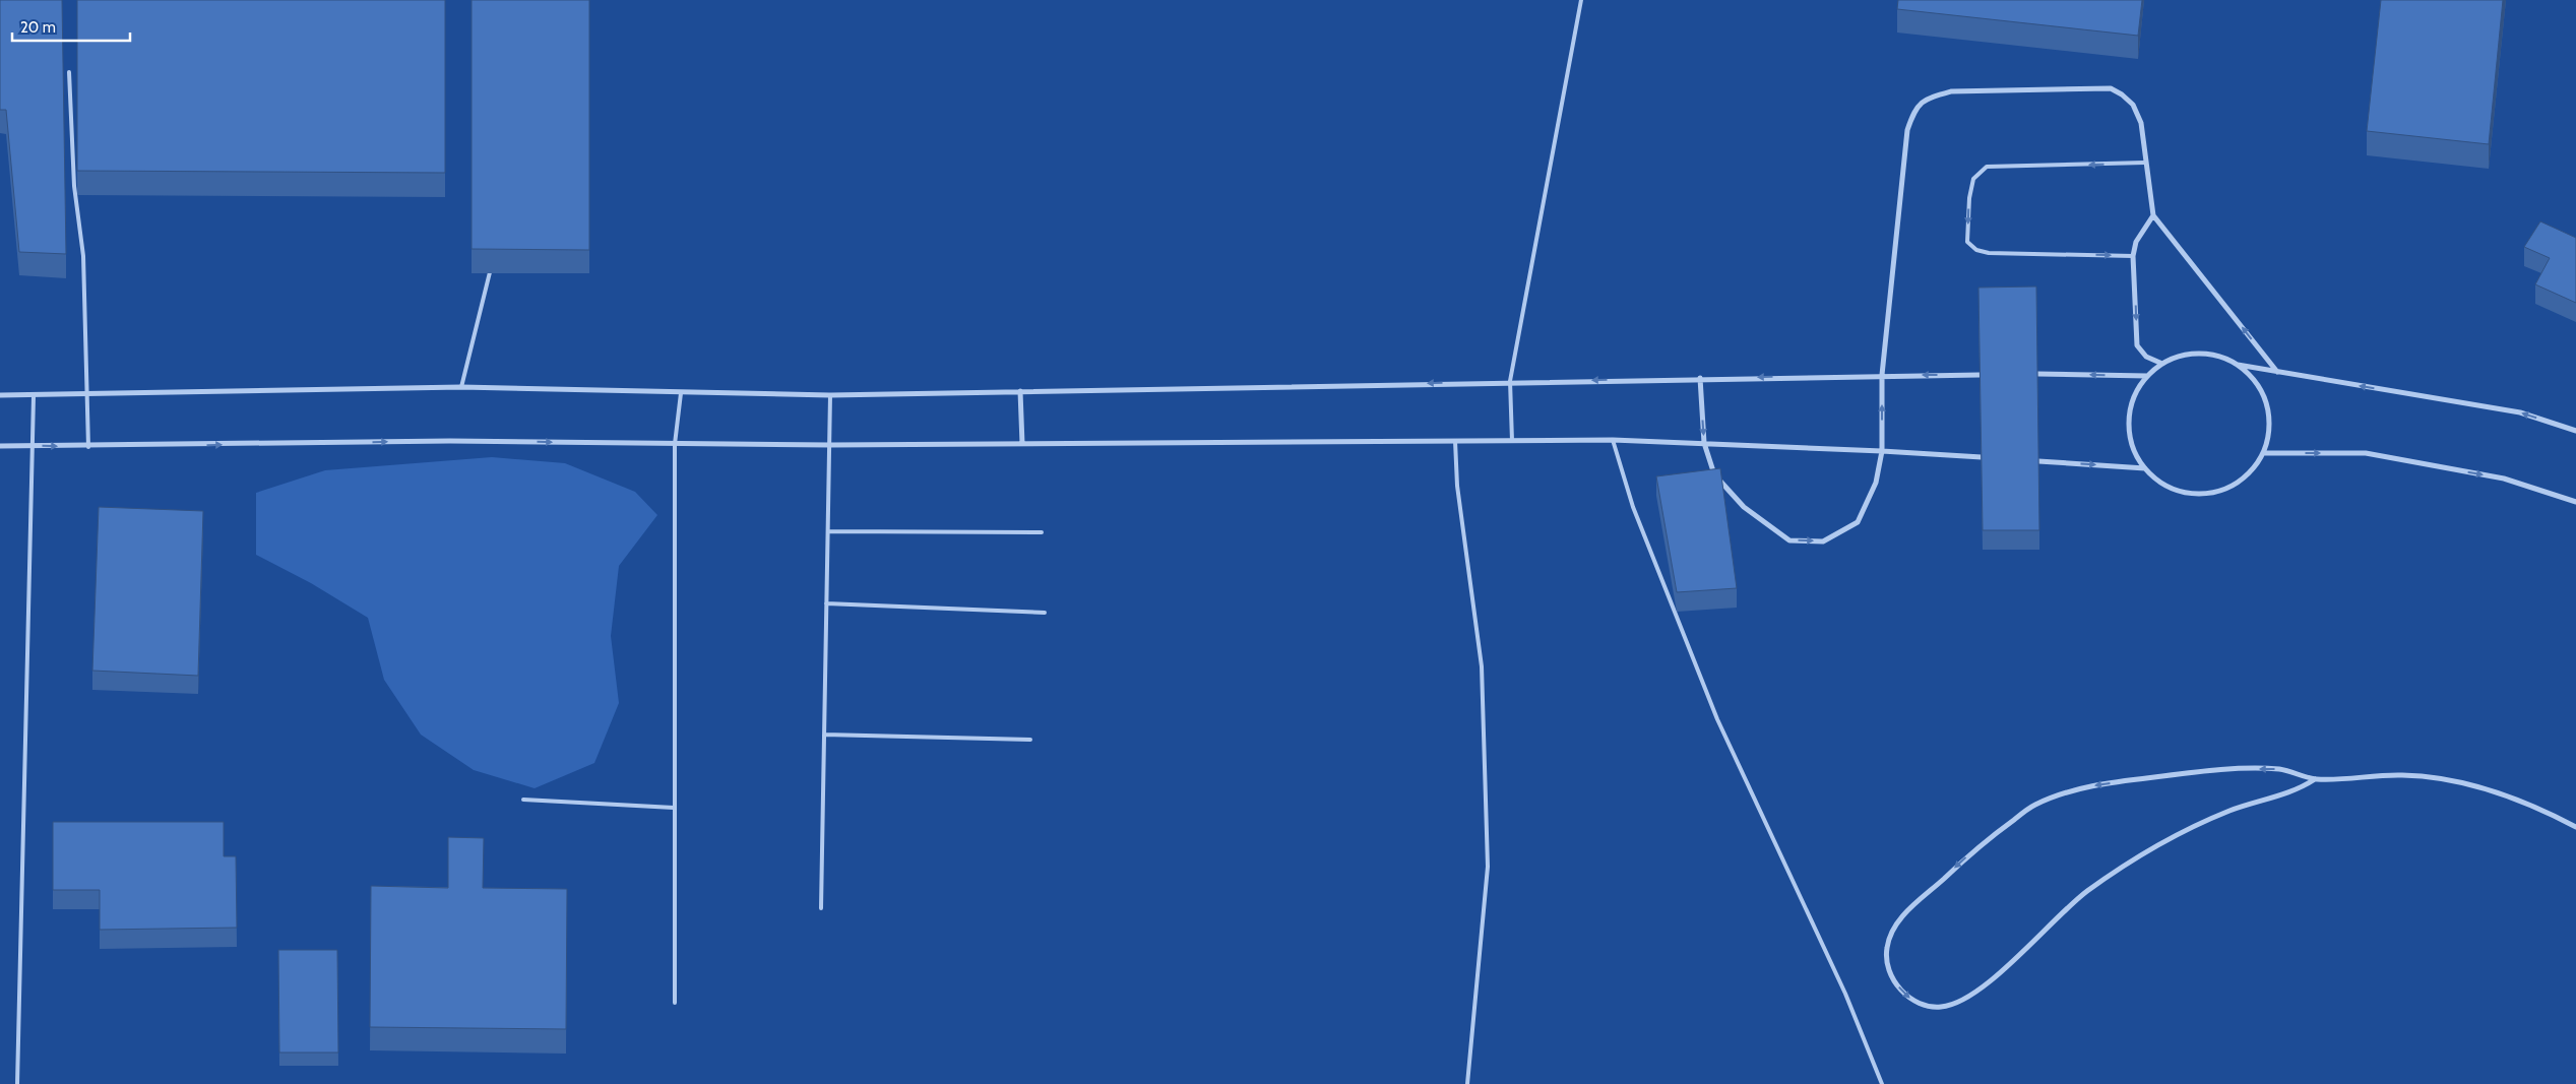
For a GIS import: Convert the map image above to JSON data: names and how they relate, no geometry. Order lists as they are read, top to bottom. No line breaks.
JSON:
{"scale_bar":"20 m"}
